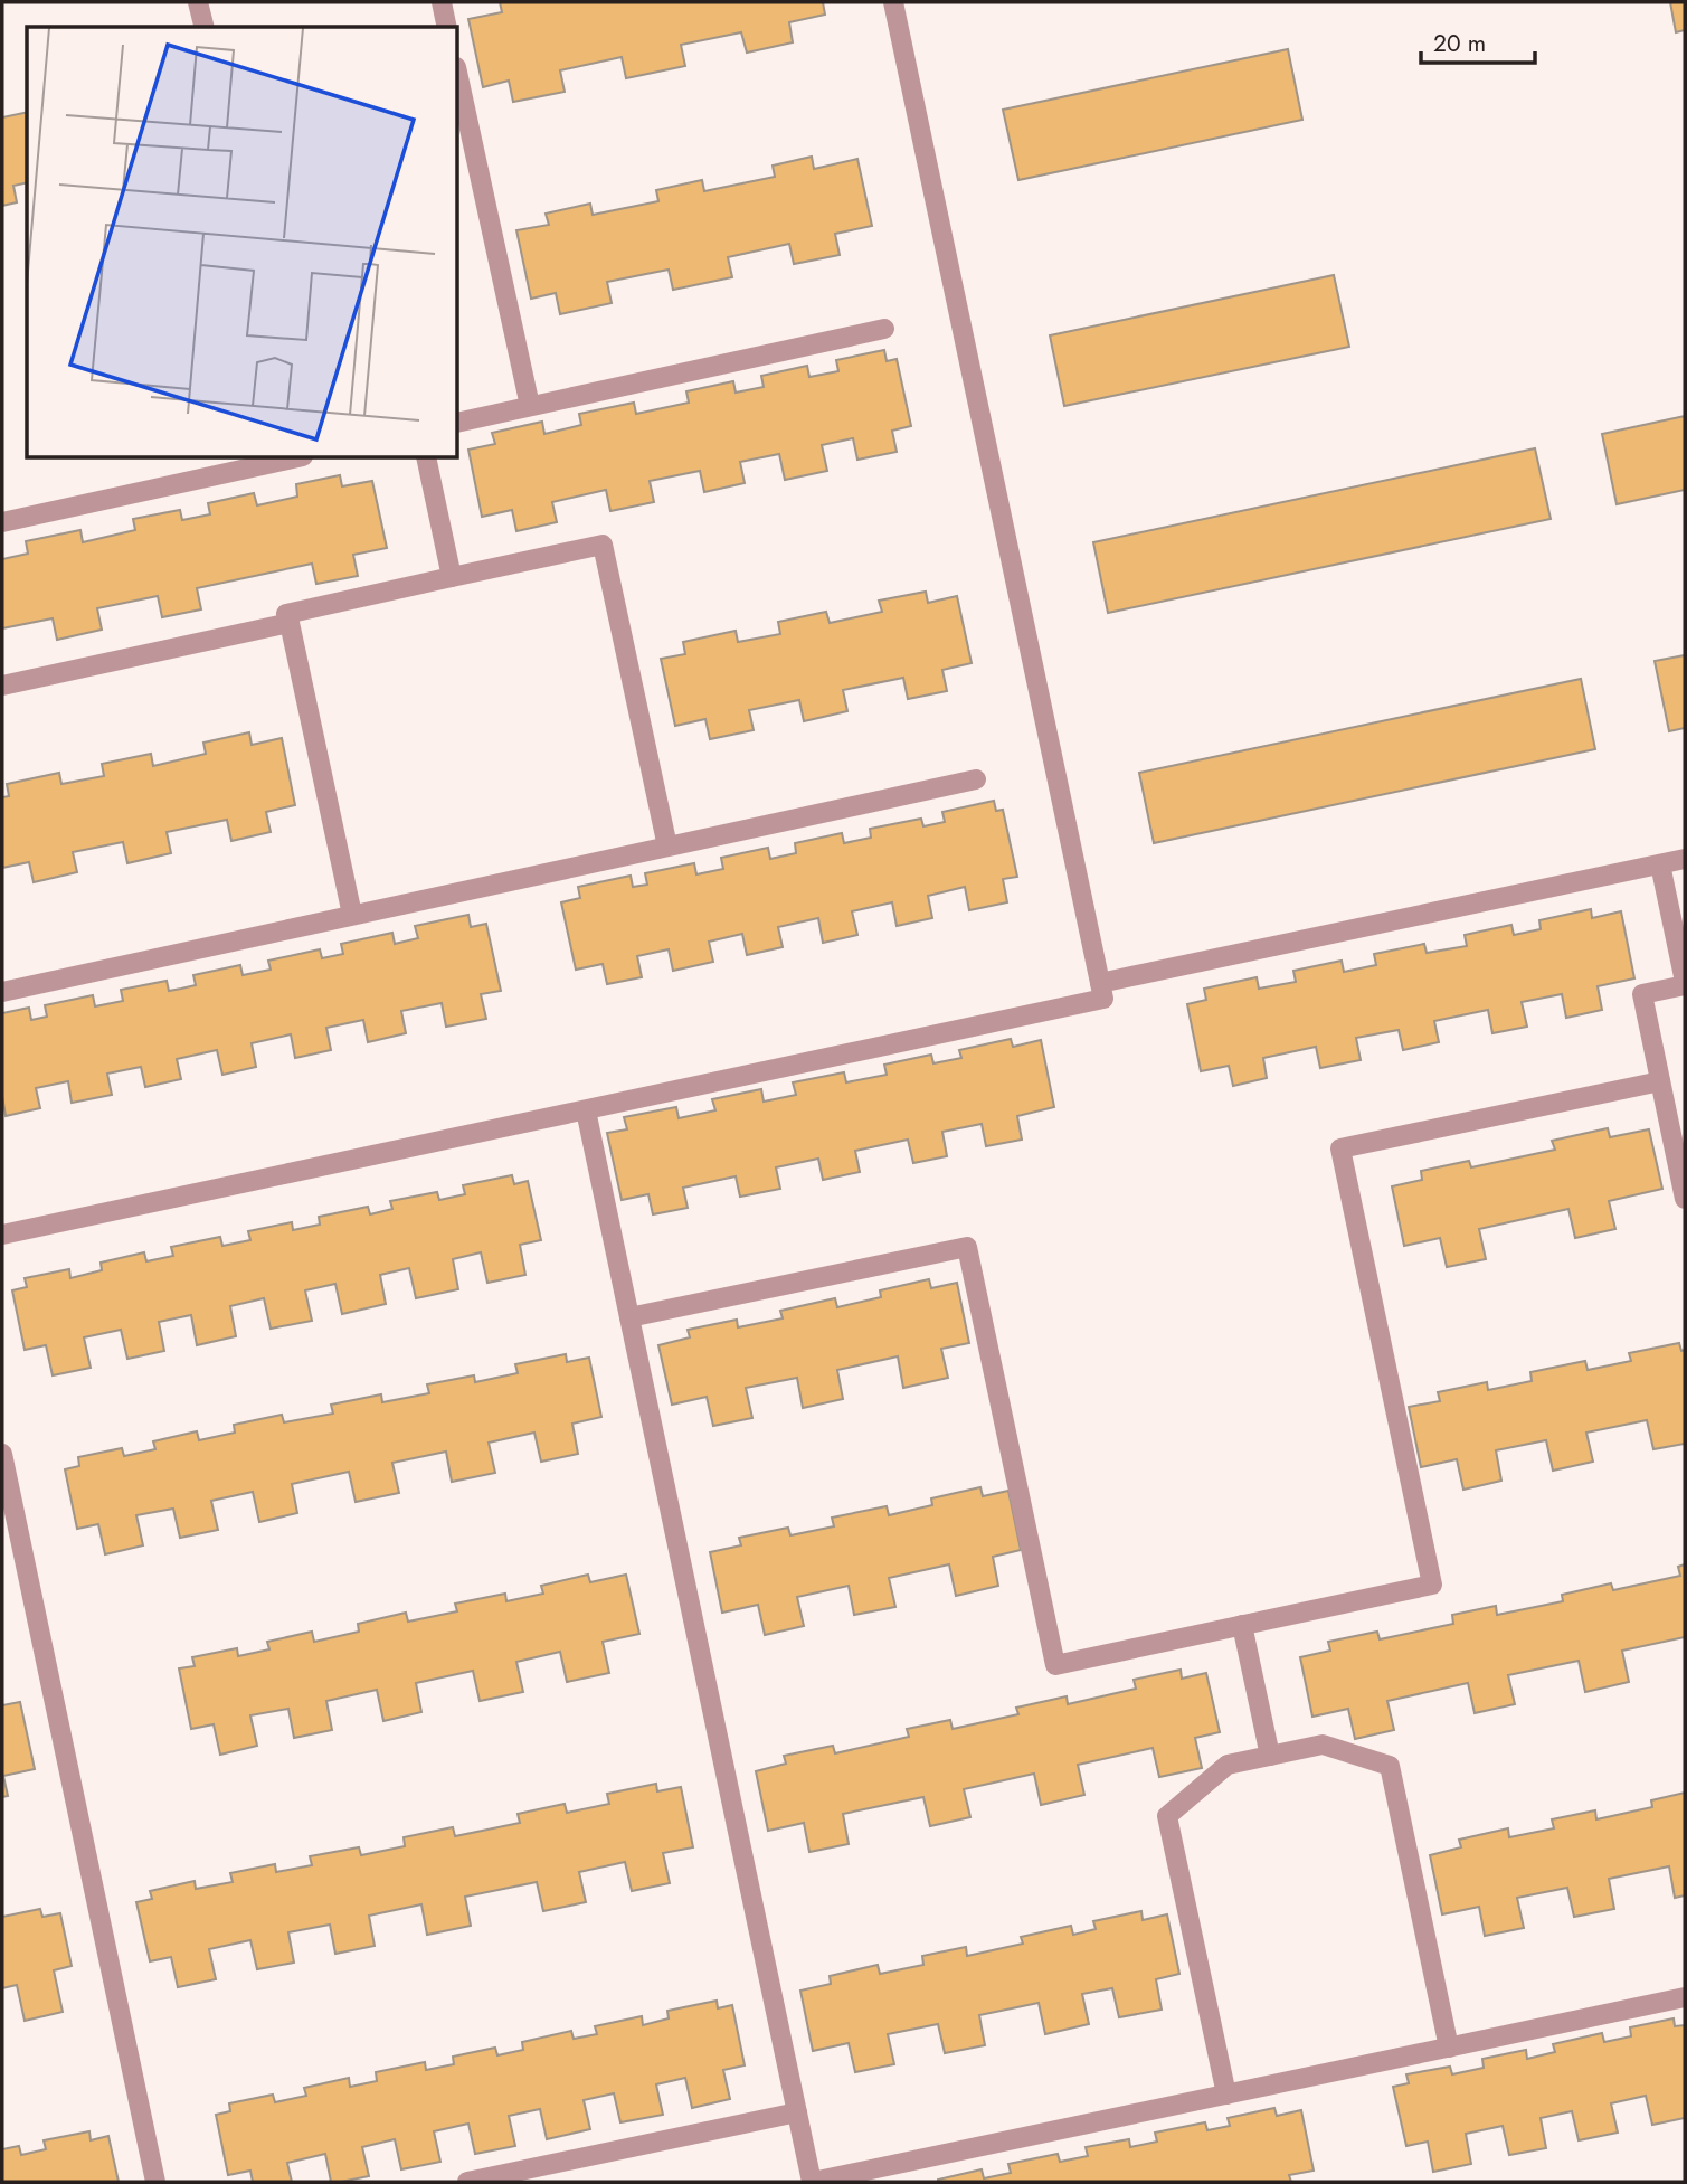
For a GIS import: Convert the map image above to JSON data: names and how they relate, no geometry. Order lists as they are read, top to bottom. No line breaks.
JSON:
{"scale_bar":"20 m"}
